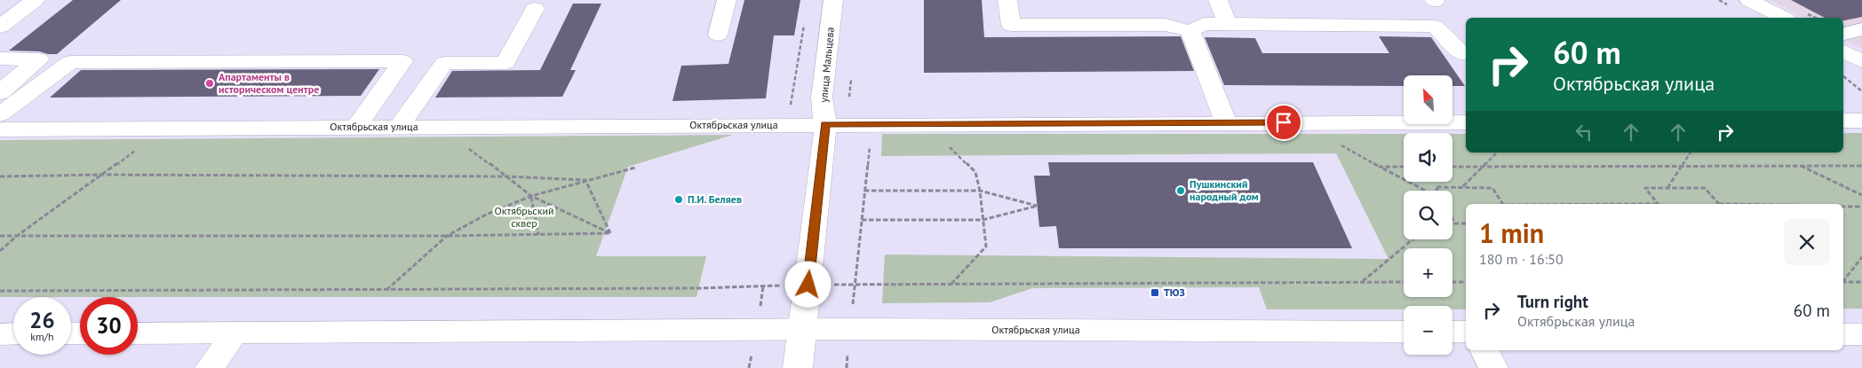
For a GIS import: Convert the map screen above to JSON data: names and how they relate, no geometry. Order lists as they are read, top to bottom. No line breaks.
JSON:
{"streets":{"street":["улица Мальцева","Октябрьская улица"]},"crossings":[["улица Мальцева","Октябрьская улица"]],"parks":["Октябрьский сквер"],"places":{"other":["Апартаменты в историческом центре","Пушкинский народный дом","П.И. Беляев"],"transit":["ТЮЗ"]},"north":"top left","page":{"turn":["60 m","Октябрьская улица"],"map_buttons":["+","−"],"heading":["1 min","180 m · 16:50"],"list":[{"name":"Turn right","note":"Октябрьская улица","value":"60 m"}],"speed":"26 km/h","limit":"30"}}
